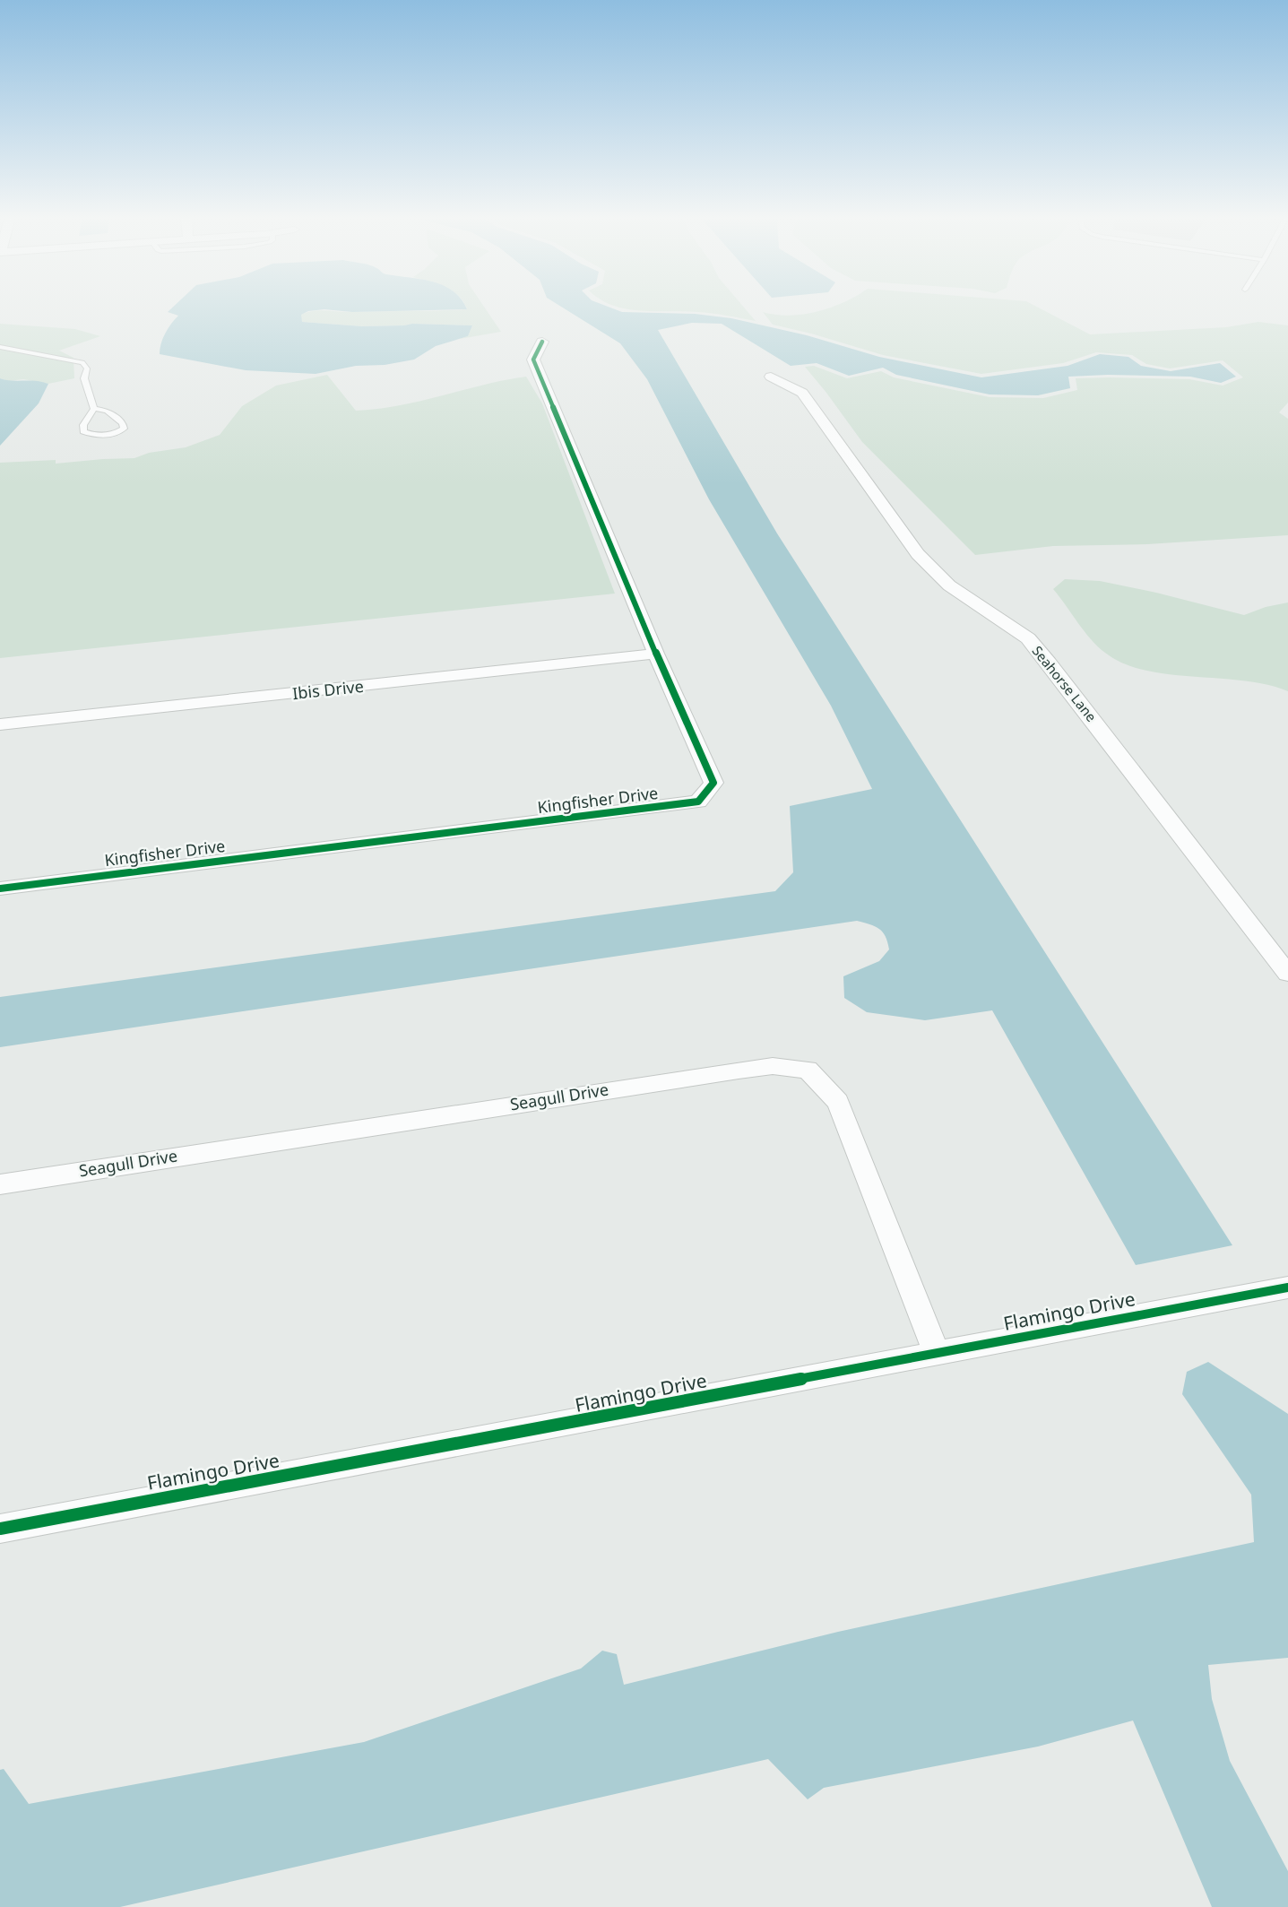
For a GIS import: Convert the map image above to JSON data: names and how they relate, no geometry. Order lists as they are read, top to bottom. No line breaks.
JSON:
{"streets":{"street":["Seahorse Lane","Ibis Drive","Kingfisher Drive","Seagull Drive","Flamingo Drive"]},"crossings":[["Ibis Drive","Kingfisher Drive"],["Seagull Drive","Flamingo Drive"]]}
